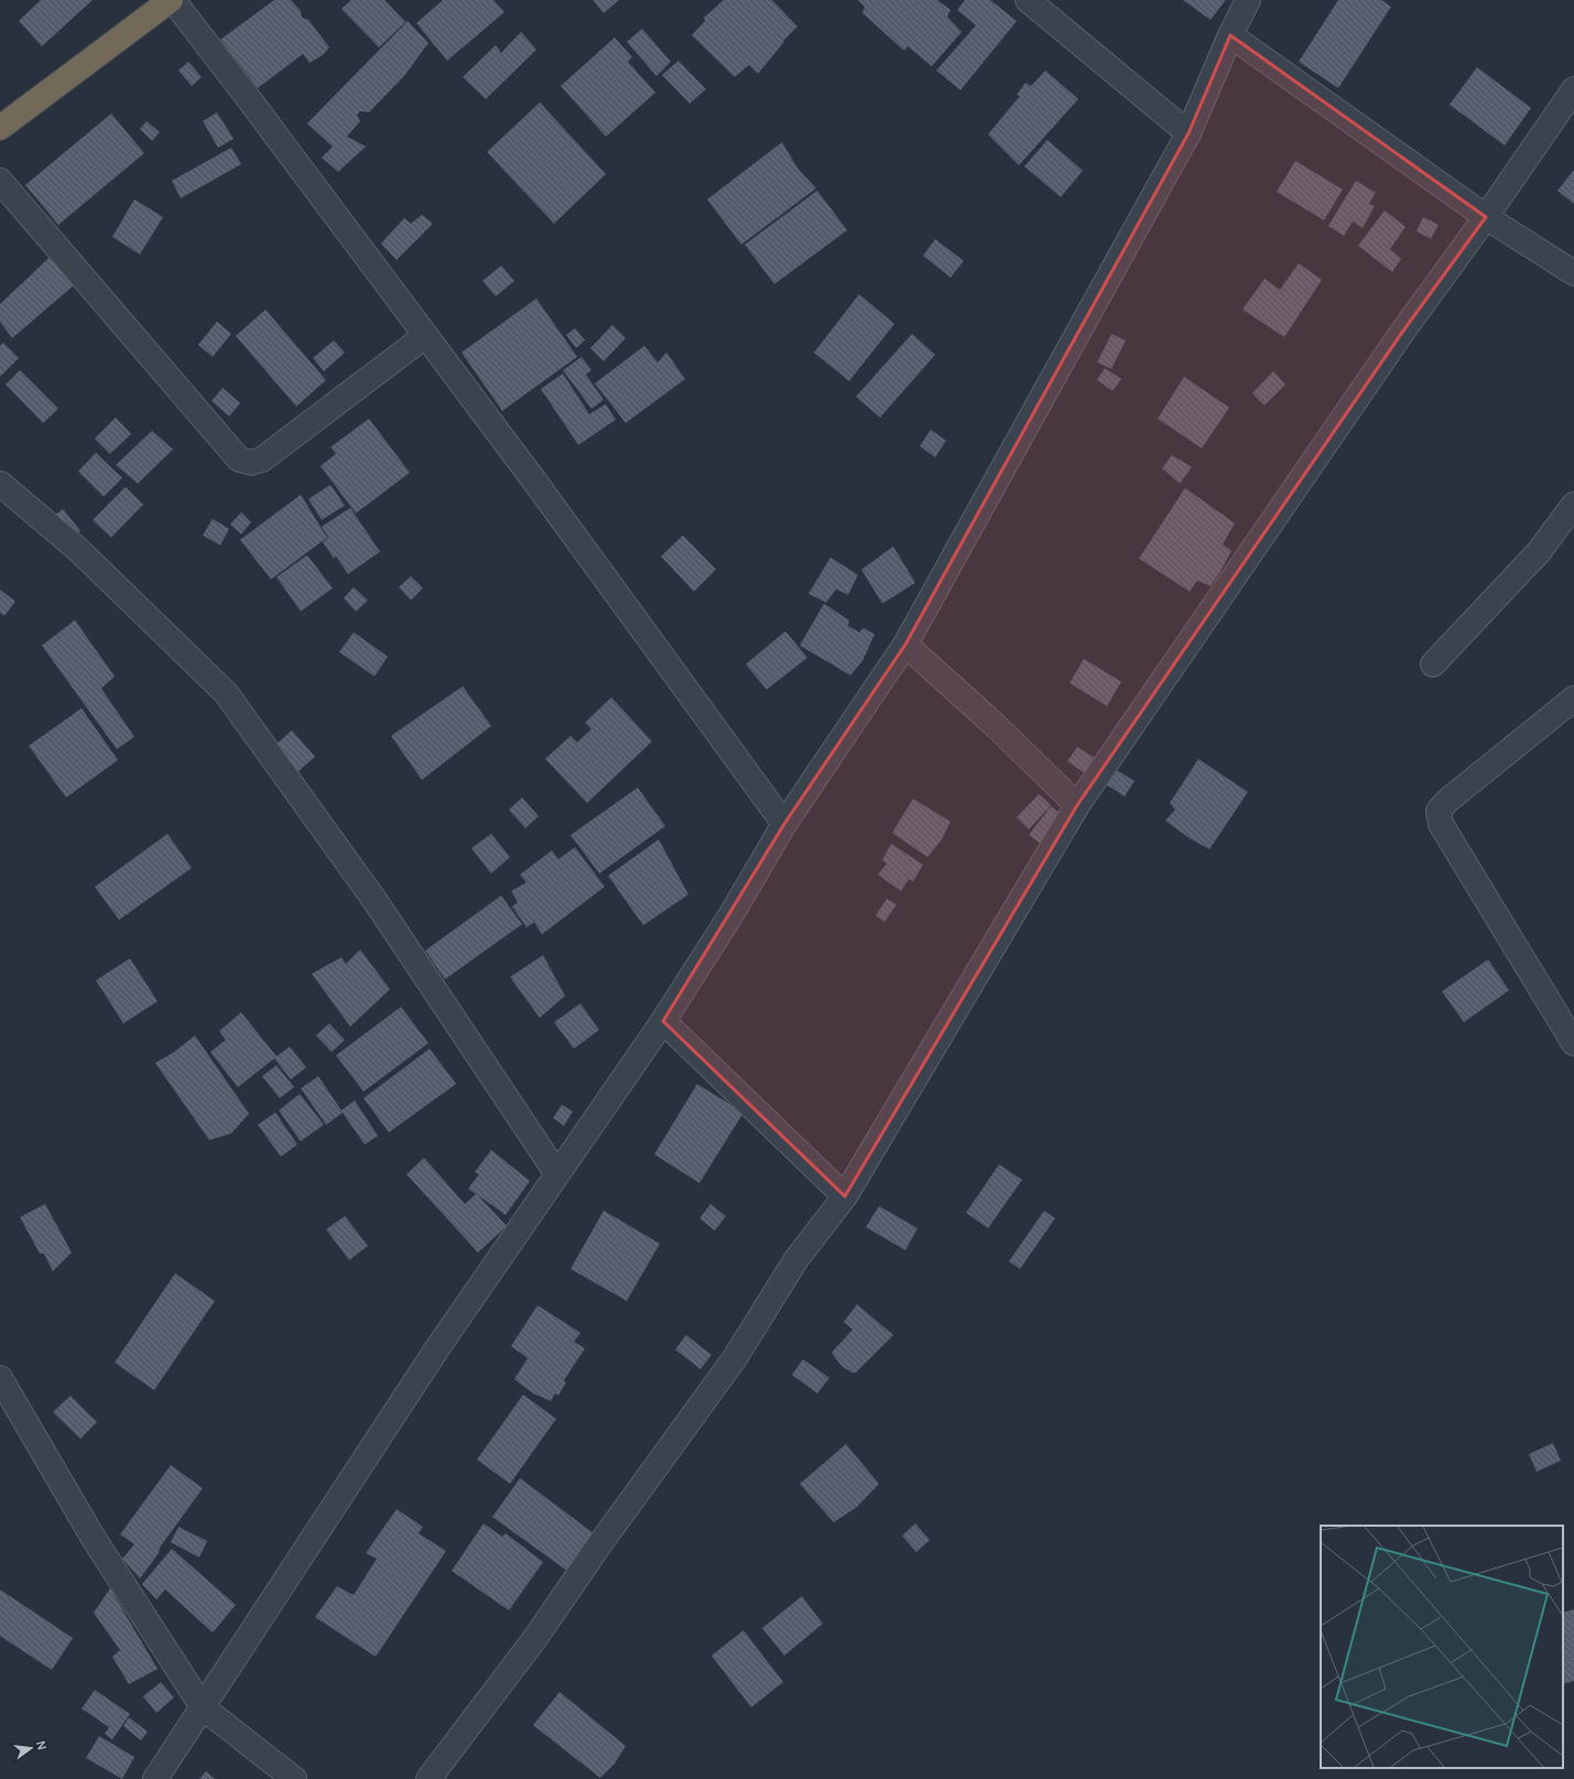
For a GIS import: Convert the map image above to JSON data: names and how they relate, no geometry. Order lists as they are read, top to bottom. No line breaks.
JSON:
{"north":"right"}
